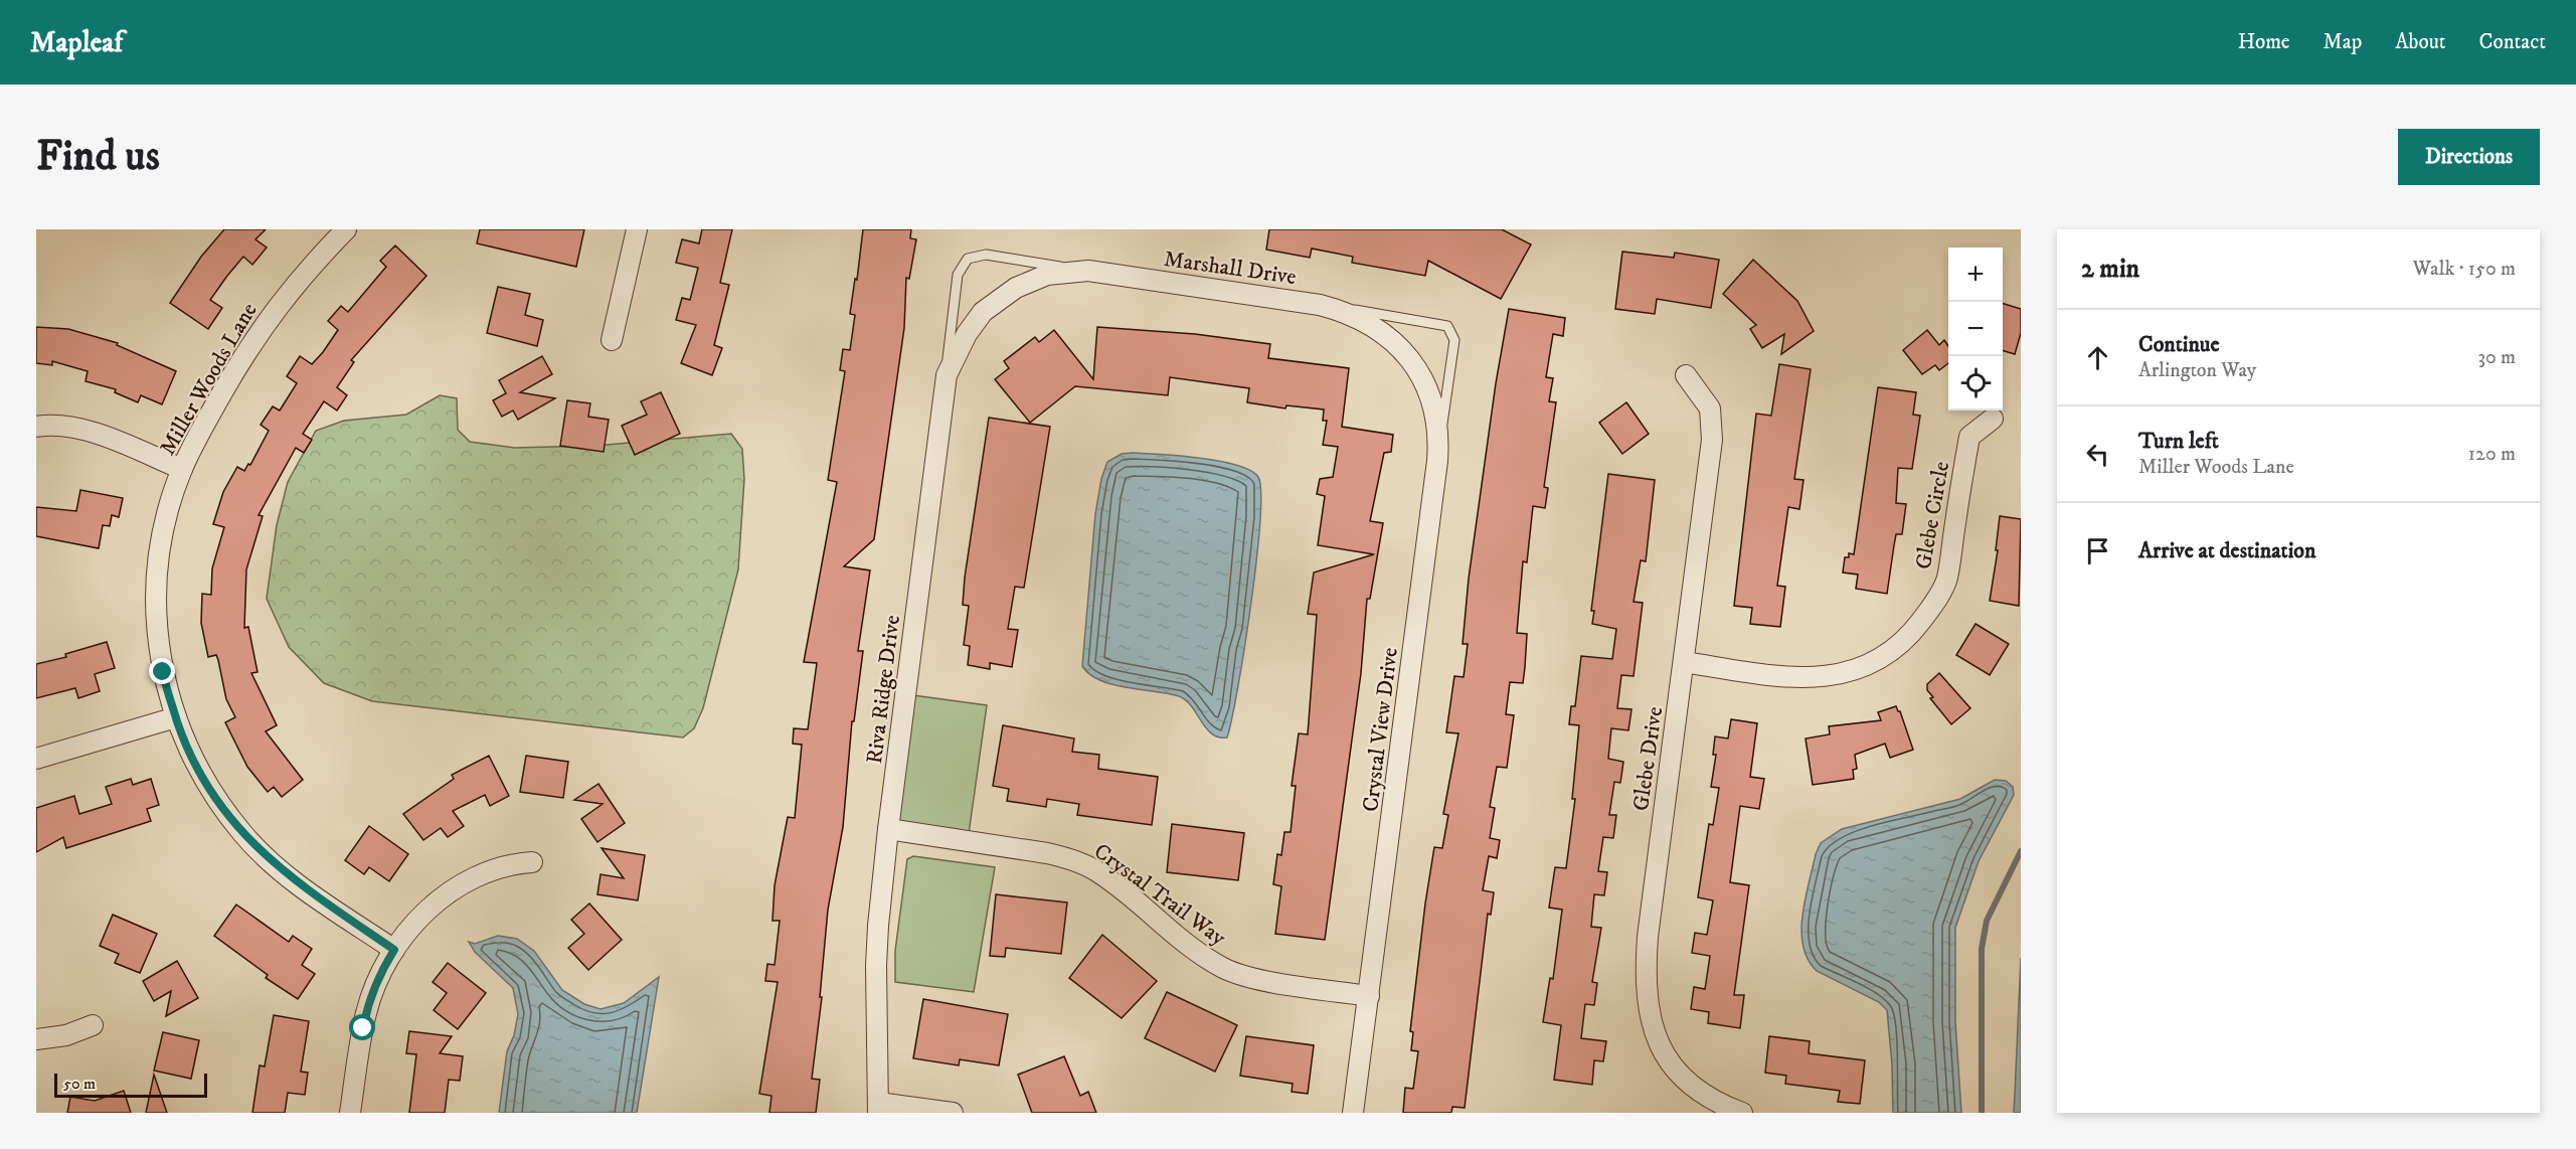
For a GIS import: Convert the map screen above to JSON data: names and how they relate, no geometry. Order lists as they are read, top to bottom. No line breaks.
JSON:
{"streets":{"street":["Marshall Drive","Miller Woods Lane","Glebe Circle","Riva Ridge Drive","Crystal View Drive","Glebe Drive","Crystal Trail Way"]},"crossings":[["Marshall Drive","Riva Ridge Drive"],["Marshall Drive","Crystal View Drive"],["Glebe Circle","Glebe Drive"],["Riva Ridge Drive","Crystal Trail Way"],["Crystal View Drive","Crystal Trail Way"]],"scale_bar":"50 m","page":{"header":"Mapleaf","nav":["Home","Map","About","Contact"],"buttons":"Directions","title":"Find us","heading":["2 min","Walk · 150 m"],"map_buttons":["+","−"],"list":[["Continue","Arlington Way","30 m"],["Turn left","Miller Woods Lane","120 m"],"Arrive at destination"],"scale":"50 m"}}
